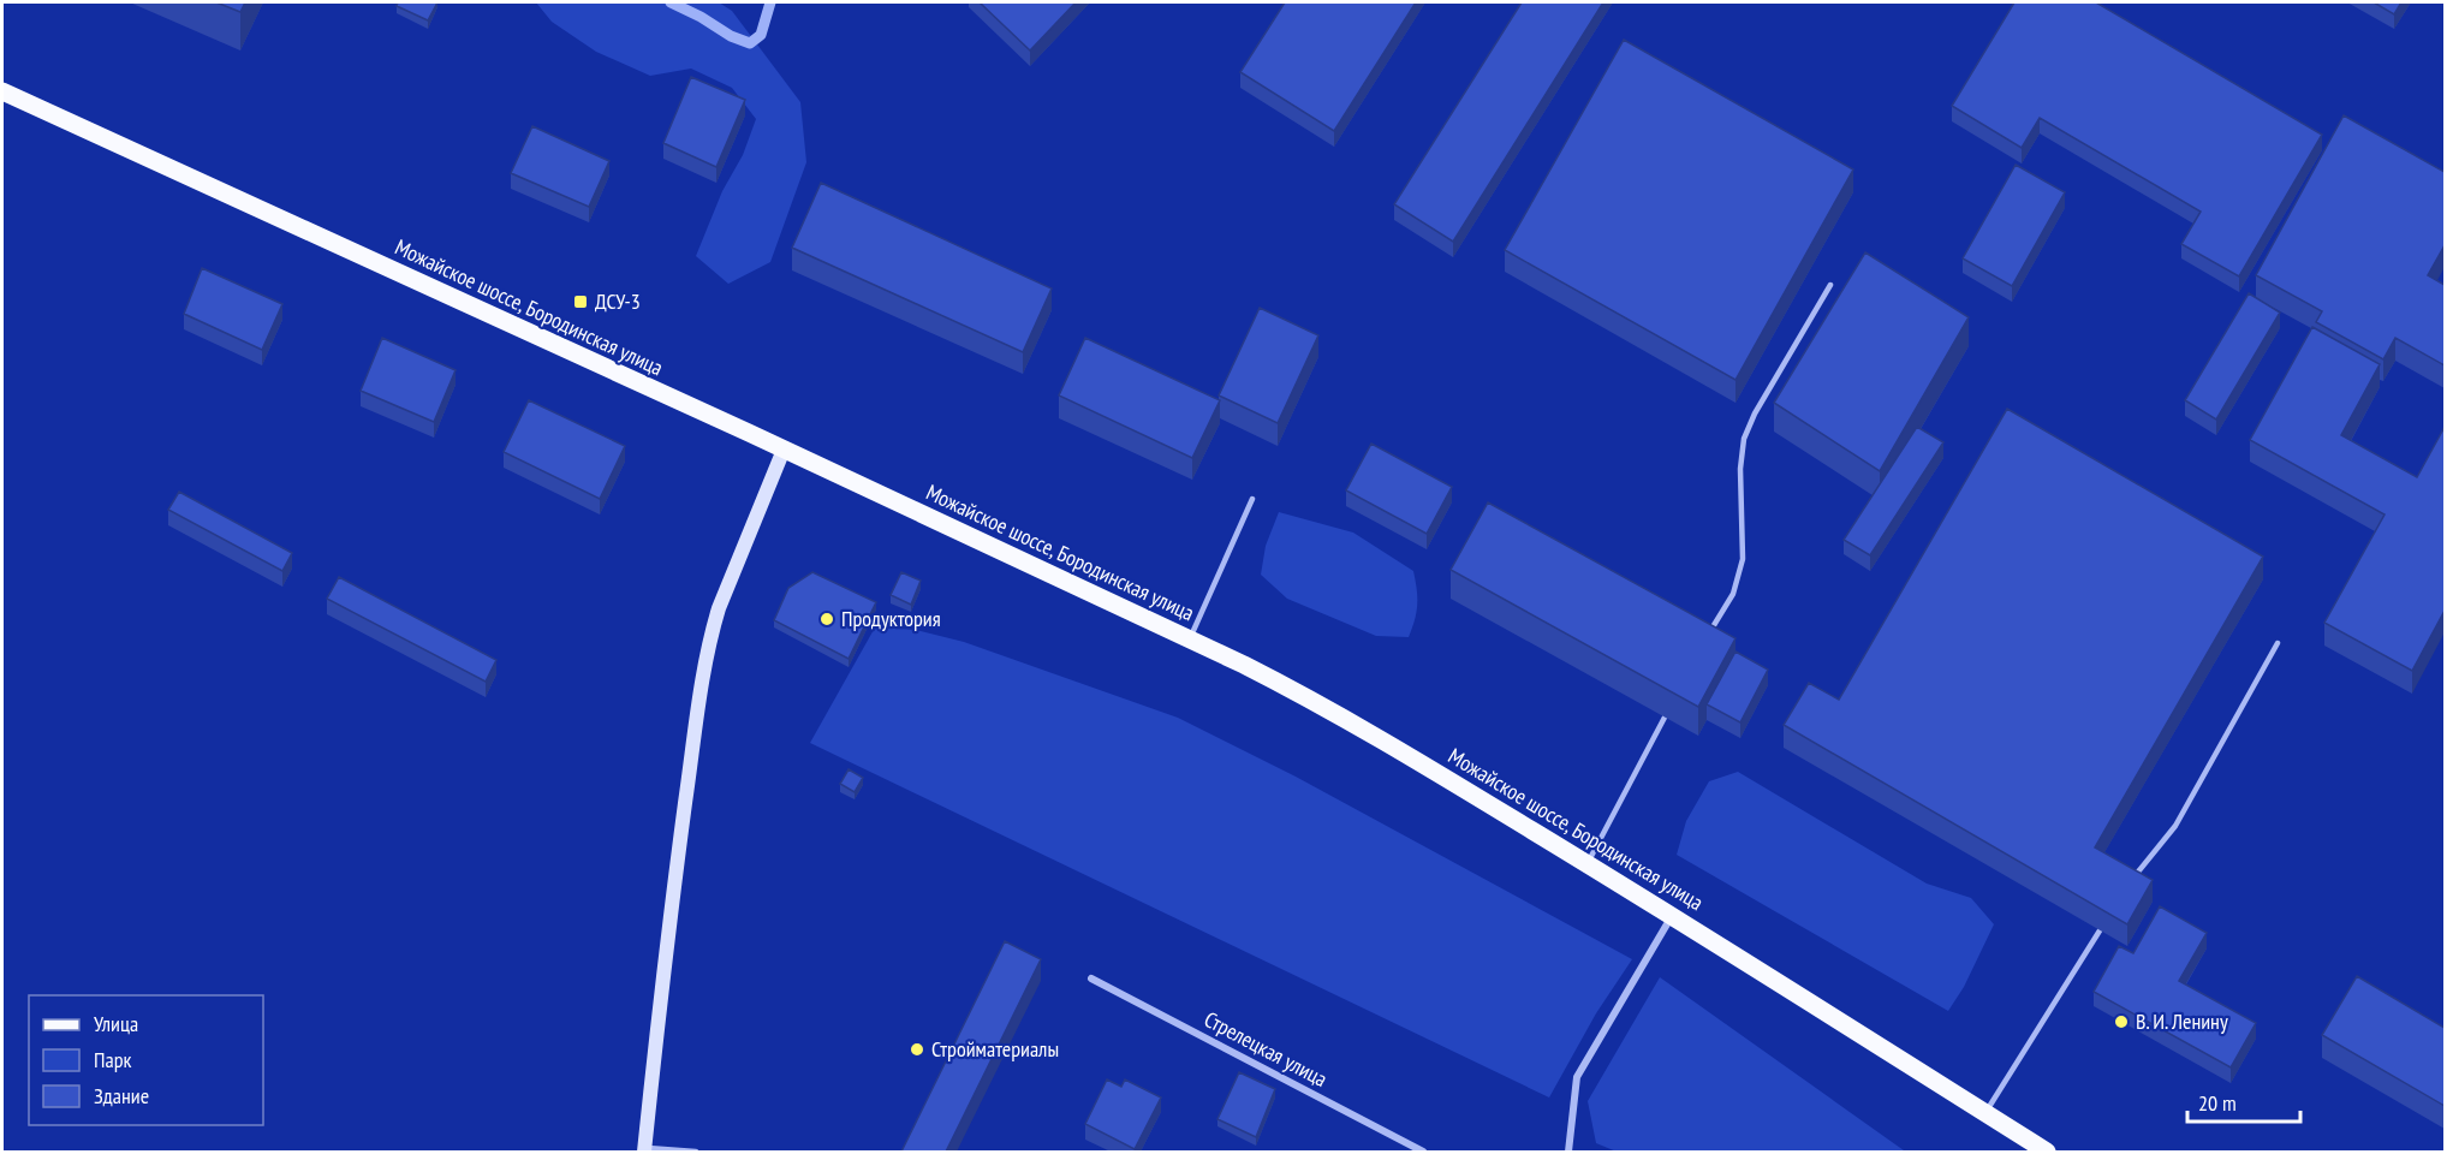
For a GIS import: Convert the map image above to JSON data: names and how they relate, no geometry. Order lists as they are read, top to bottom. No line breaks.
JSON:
{"streets":{"main road":["Можайское шоссе, Бородинская улица"],"street":["Стрелецкая улица"]},"places":{"transit":["ДСУ-3"],"other":["Продуктория","В. И. Ленину","Стройматериалы"]},"legend":["Улица","Парк","Здание"],"scale_bar":"20 m"}
